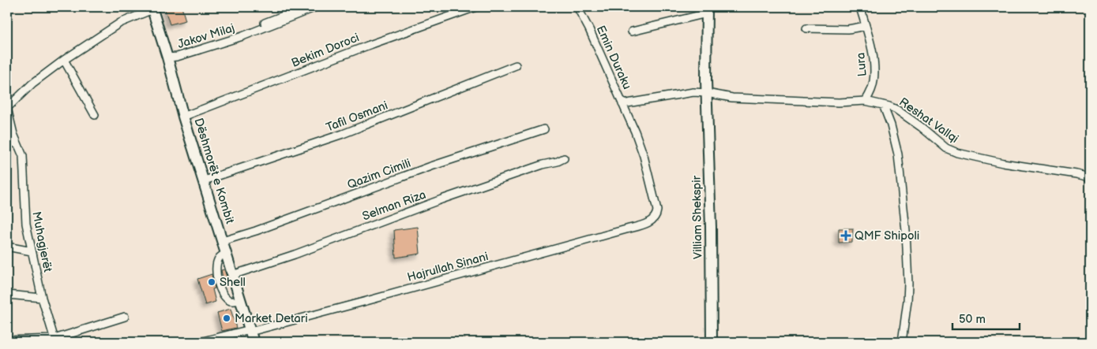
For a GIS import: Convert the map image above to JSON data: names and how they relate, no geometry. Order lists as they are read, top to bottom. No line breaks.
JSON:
{"streets":{"main road":["Dëshmorët e Kombit","Villiam Shekspir"],"street":["Jakov Milaj","Bekim Doroci","Emin Duraku","Lura","Tafil Osmani","Reshat Vallqi","Qazim Cimili","Selman Riza","Muhagjerët","Hajrullah Sinani"]},"crossings":[["Jakov Milaj","Dëshmorët e Kombit"],["Bekim Doroci","Dëshmorët e Kombit"],["Emin Duraku","Reshat Vallqi"],["Emin Duraku","Villiam Shekspir"],["Emin Duraku","Hajrullah Sinani"],["Lura","Reshat Vallqi"],["Tafil Osmani","Dëshmorët e Kombit"],["Reshat Vallqi","Villiam Shekspir"],["Dëshmorët e Kombit","Qazim Cimili"],["Dëshmorët e Kombit","Selman Riza"],["Dëshmorët e Kombit","Hajrullah Sinani"]],"places":{"health":["QMF Shipoli"],"other":["Shell","Market Detari"]},"scale_bar":"50 m"}
